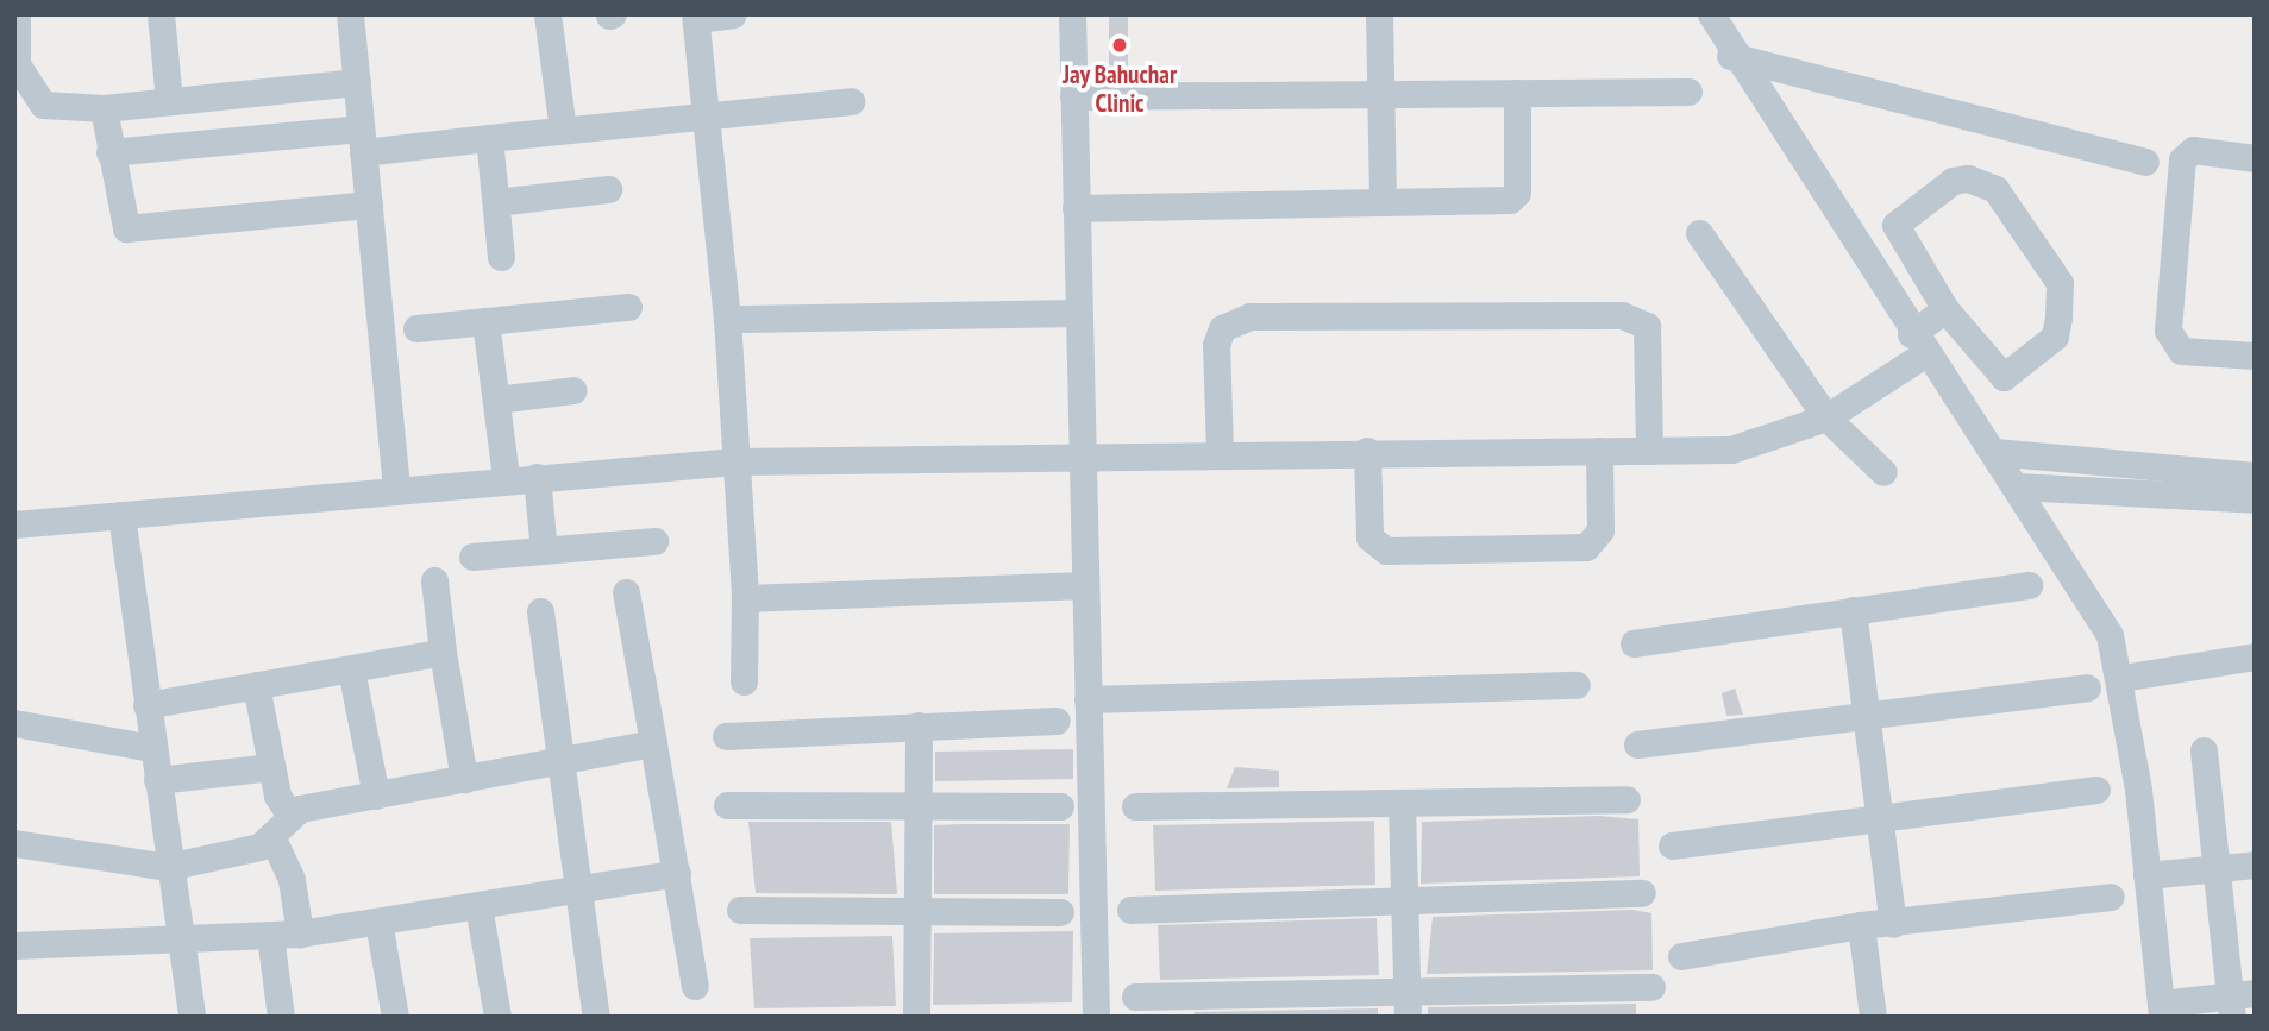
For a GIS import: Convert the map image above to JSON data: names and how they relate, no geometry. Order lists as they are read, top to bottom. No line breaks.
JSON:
{"places":["Jay Bahuchar Clinic"]}
